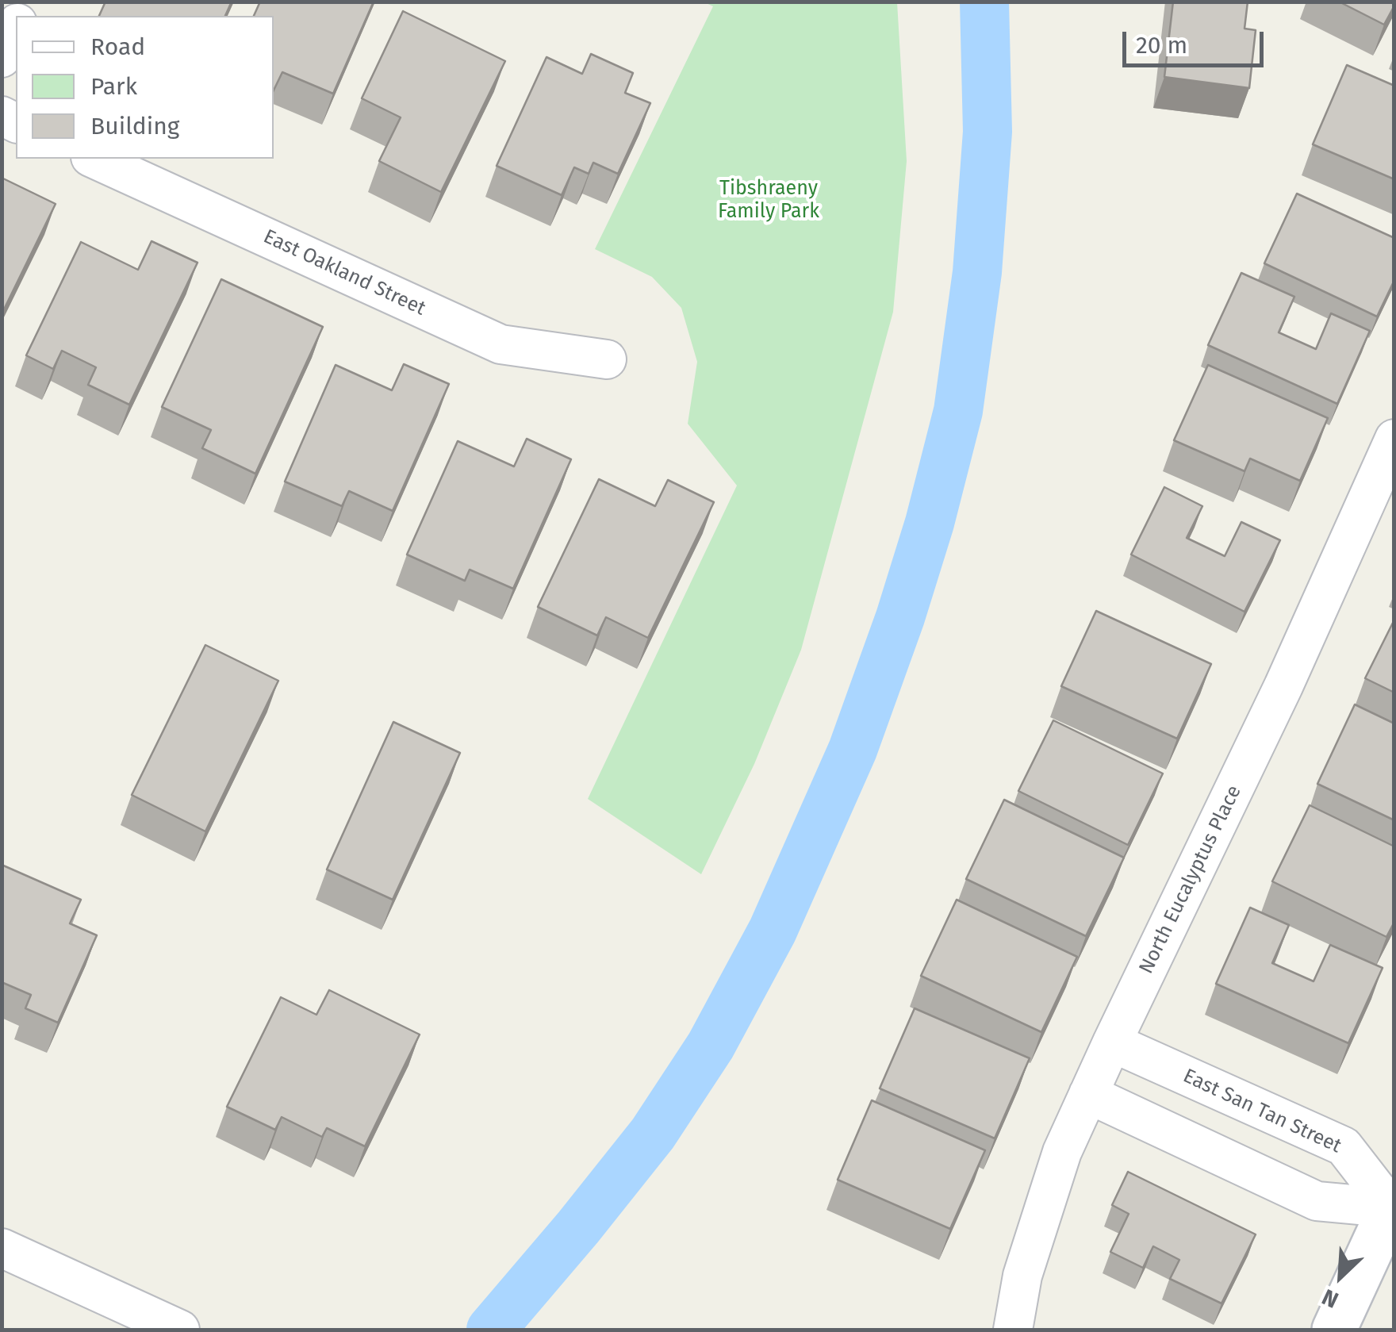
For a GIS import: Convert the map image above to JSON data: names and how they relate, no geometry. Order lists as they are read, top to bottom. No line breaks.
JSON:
{"streets":{"street":["East Oakland Street","North Eucalyptus Place","East San Tan Street"]},"crossings":[["North Eucalyptus Place","East San Tan Street"]],"parks":["Tibshraeny Family Park"],"legend":["Road","Park","Building"],"scale_bar":"20 m","north":"bottom left"}
